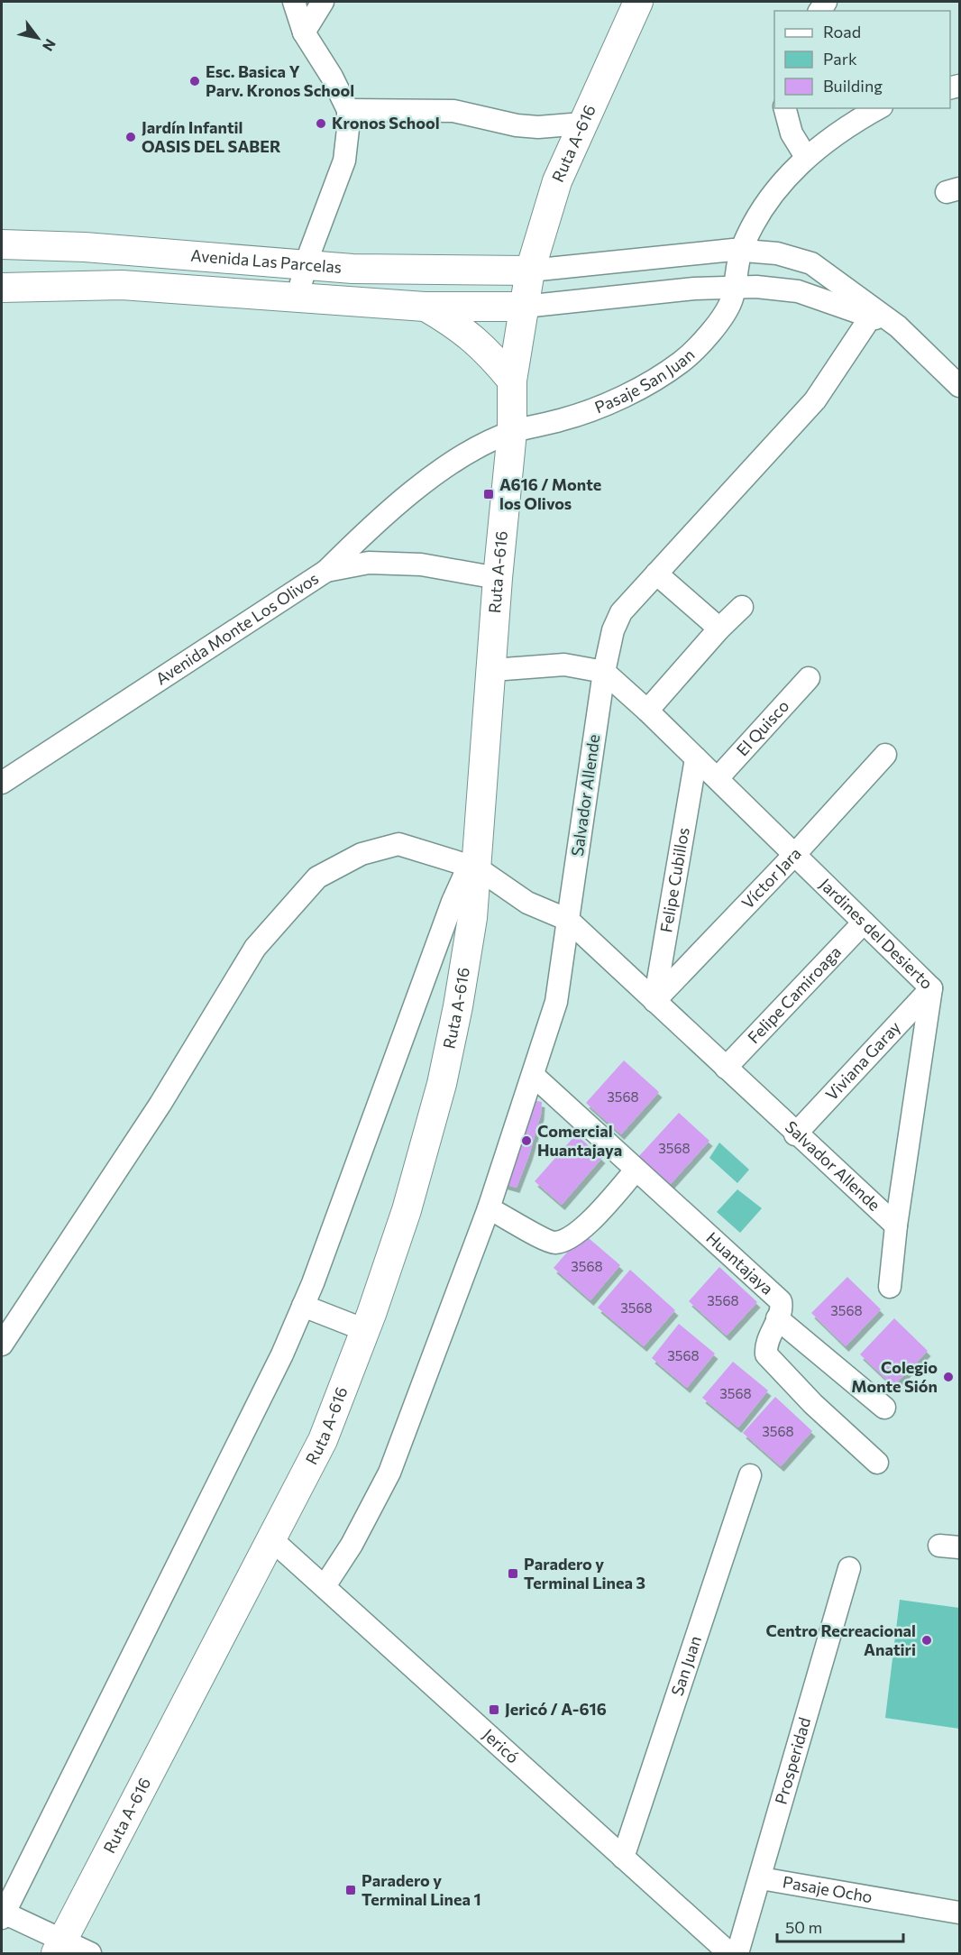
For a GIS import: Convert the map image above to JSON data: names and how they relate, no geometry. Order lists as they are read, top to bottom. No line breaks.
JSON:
{"streets":{"main road":["Ruta A-616","Avenida Las Parcelas"],"street":["Pasaje San Juan","Avenida Monte Los Olivos","El Quisco","Salvador Allende","Víctor Jara","Felipe Cubillos","Jardines del Desierto","Felipe Camiroaga","Viviana Garay","Huantajaya","San Juan","Jericó","Prosperidad","Pasaje Ocho"]},"crossings":[["Ruta A-616","Avenida Las Parcelas"],["Ruta A-616","Pasaje San Juan"],["Ruta A-616","Avenida Monte Los Olivos"],["Ruta A-616","Jericó"],["Pasaje San Juan","Avenida Monte Los Olivos"],["El Quisco","Jardines del Desierto"],["Salvador Allende","Víctor Jara"],["Salvador Allende","Felipe Cubillos"],["Salvador Allende","Jardines del Desierto"],["Salvador Allende","Felipe Camiroaga"],["Salvador Allende","Viviana Garay"],["Víctor Jara","Felipe Cubillos"],["Víctor Jara","Jardines del Desierto"],["Felipe Cubillos","Jardines del Desierto"],["Jardines del Desierto","Felipe Camiroaga"],["Jardines del Desierto","Viviana Garay"],["San Juan","Jericó"],["Prosperidad","Pasaje Ocho"]],"places":{"other":["Esc. Basica Y Parv. Kronos School","Kronos School","Jardín Infantil OASIS DEL SABER","Comercial Huantajaya","Colegio Monte Sión","Centro Recreacional Anatiri"],"transit":["A616 / Monte los Olivos","Paradero y Terminal Linea 3","Jericó / A-616","Paradero y Terminal Linea 1"]},"house_numbers":["3568","3568","3568","3568","3568","3568","3568","3568","3568"],"legend":["Road","Park","Building"],"scale_bar":"50 m","north":"bottom right"}
